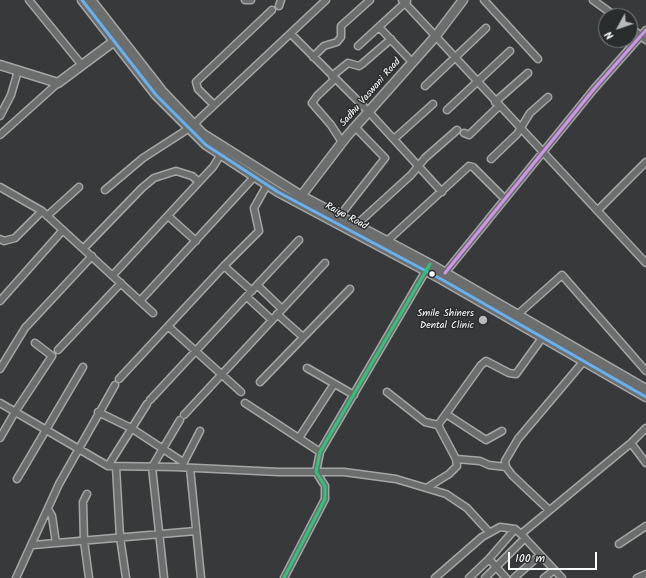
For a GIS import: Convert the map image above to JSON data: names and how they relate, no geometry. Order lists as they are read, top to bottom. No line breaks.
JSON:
{"streets":{"street":["Sadhu Vaswani Road","Raiya Road"]},"crossings":[["Sadhu Vaswani Road","Raiya Road"]],"places":["Smile Shiners Dental Clinic"],"scale_bar":"100 m","north":"bottom left"}
